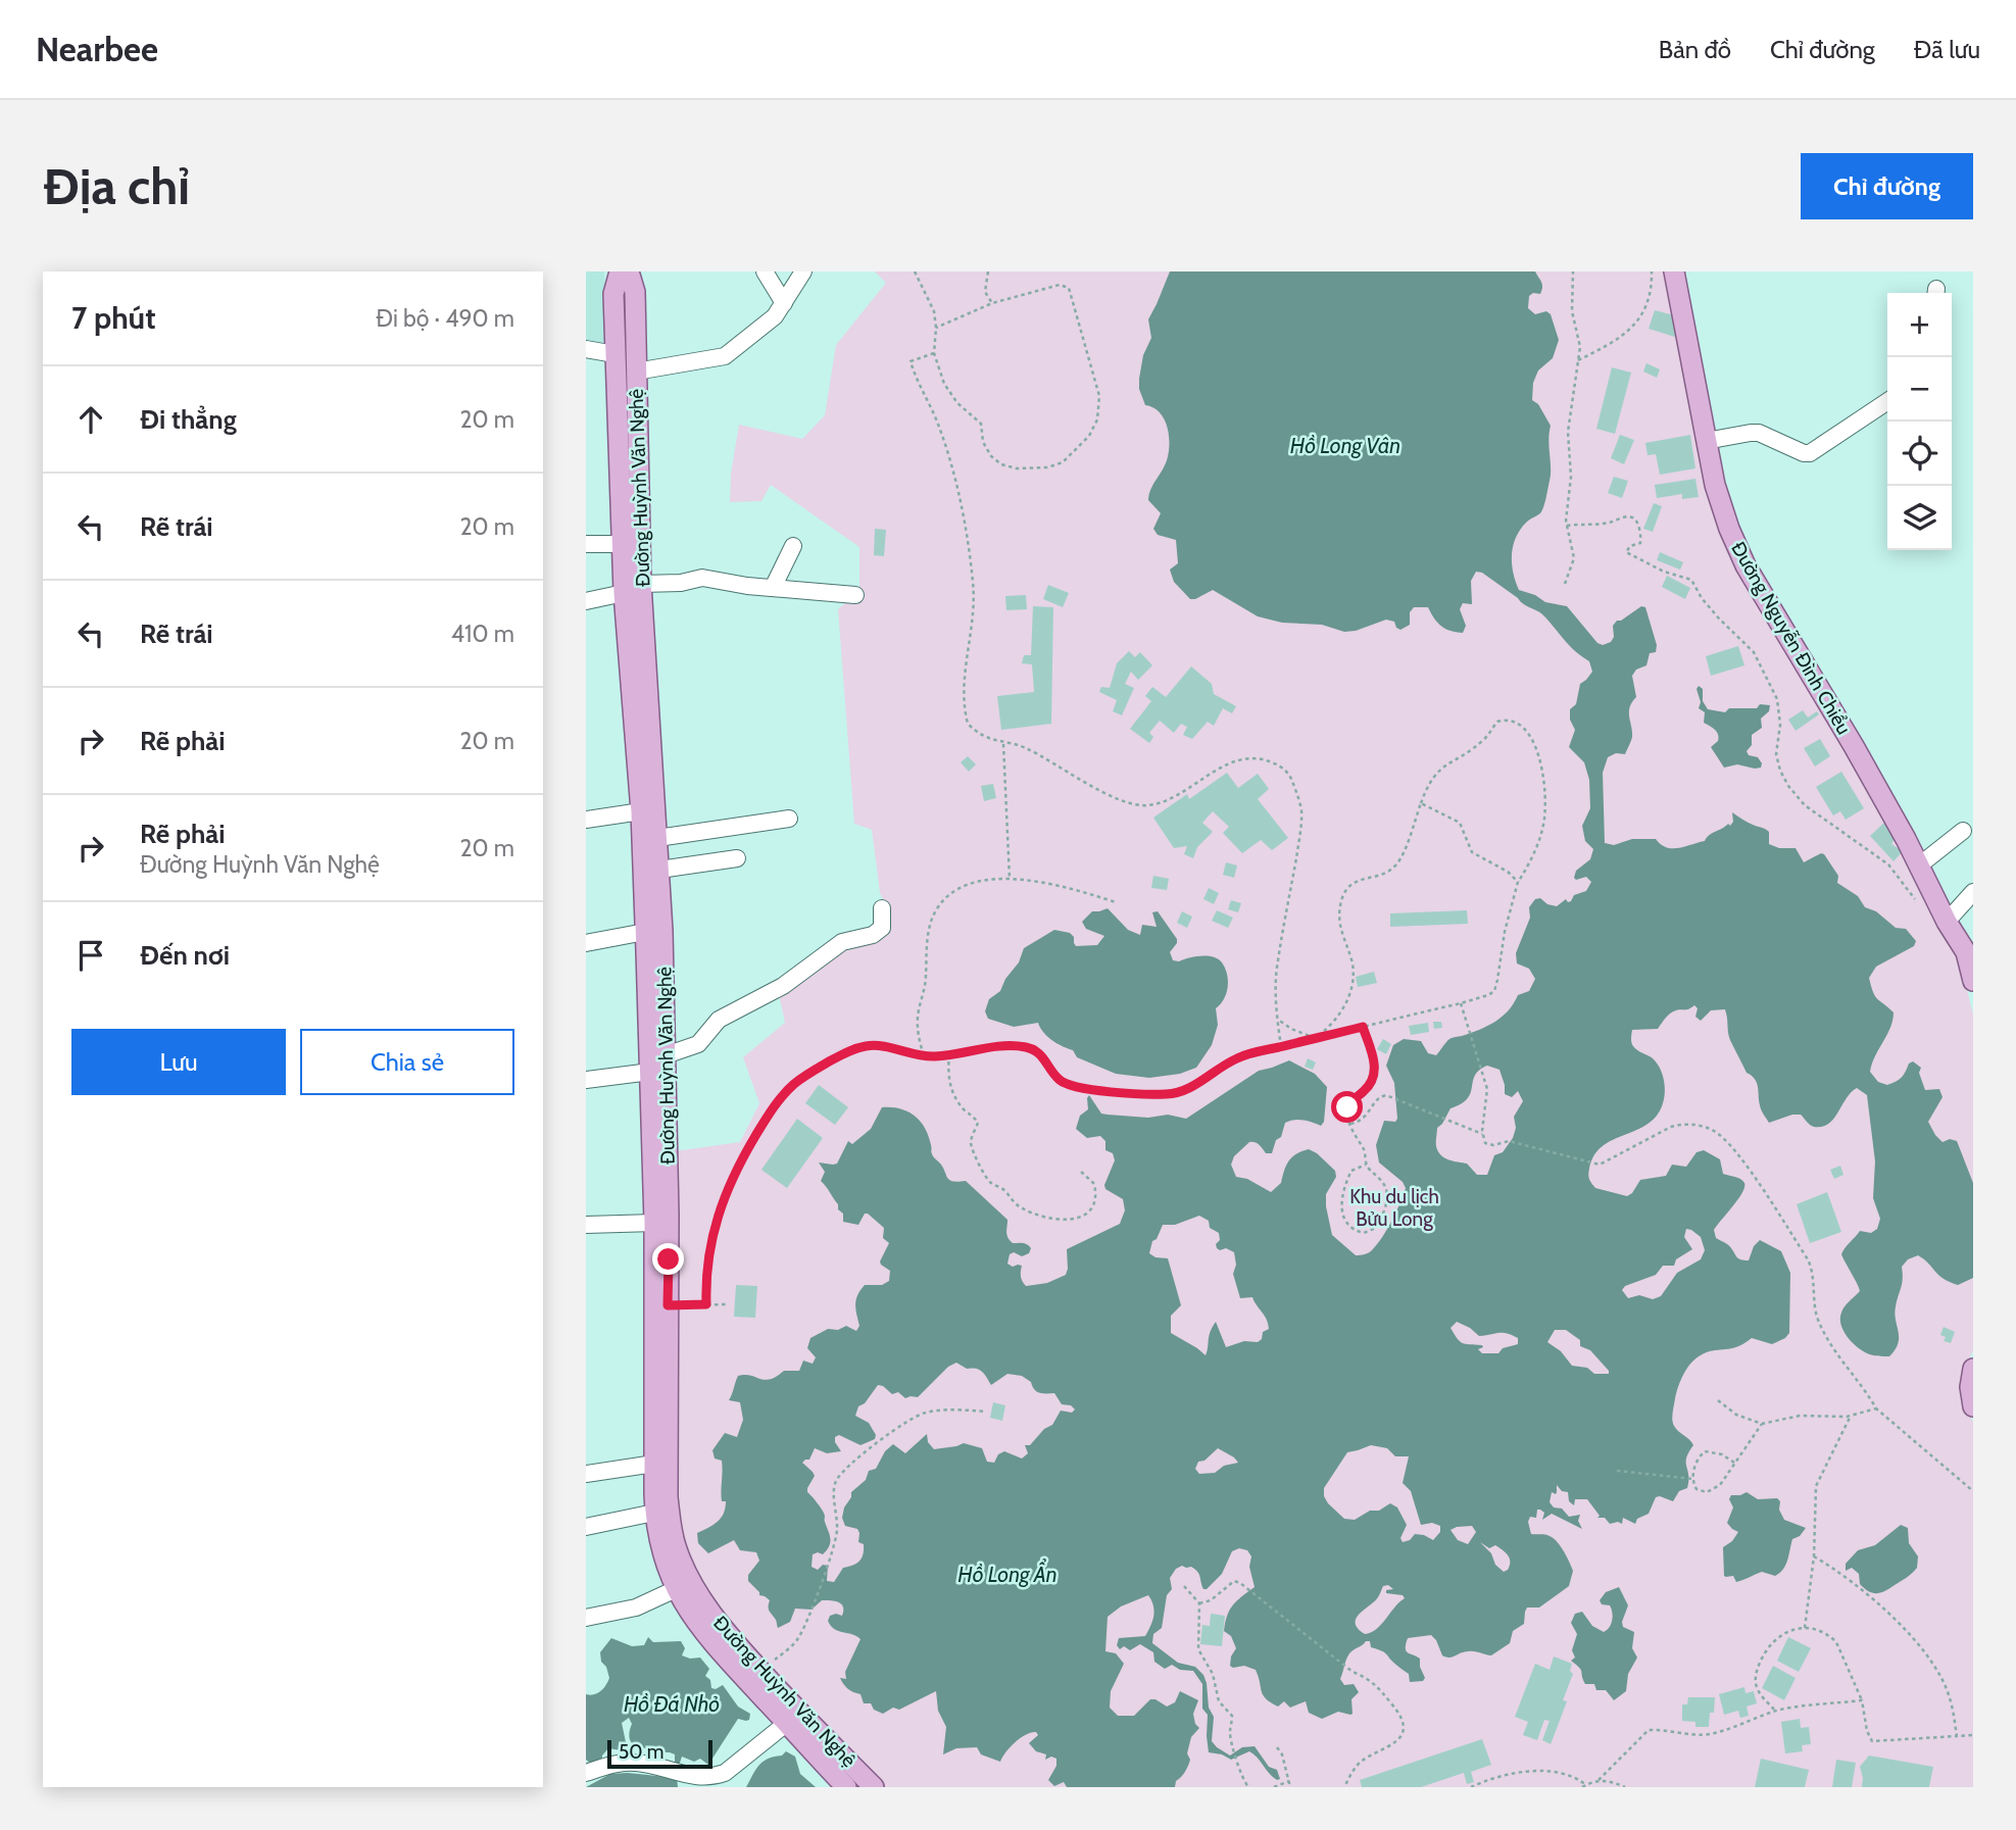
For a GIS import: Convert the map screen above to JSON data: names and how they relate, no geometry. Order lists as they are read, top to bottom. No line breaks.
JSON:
{"streets":{"main road":["Đường Huỳnh Văn Nghệ","Đường Nguyễn Đình Chiểu"]},"water":["Hồ Long Vân","Hồ Long Ẩn","Hồ Đá Nhỏ"],"parks":["Khu du lịch Bửu Long"],"scale_bar":"50 m","page":{"header":"Nearbee","nav":["Bản đồ","Chỉ đường","Đã lưu"],"buttons":["Chỉ đường",["Lưu","Chia sẻ"]],"title":"Địa chỉ","heading":["7 phút","Đi bộ · 490 m"],"map_buttons":["+","−"],"list":[["Đi thẳng","20 m"],["Rẽ trái","20 m"],["Rẽ trái","410 m"],["Rẽ phải","20 m"],["Rẽ phải","Đường Huỳnh Văn Nghệ","20 m"],"Đến nơi"],"scale":"50 m"}}
